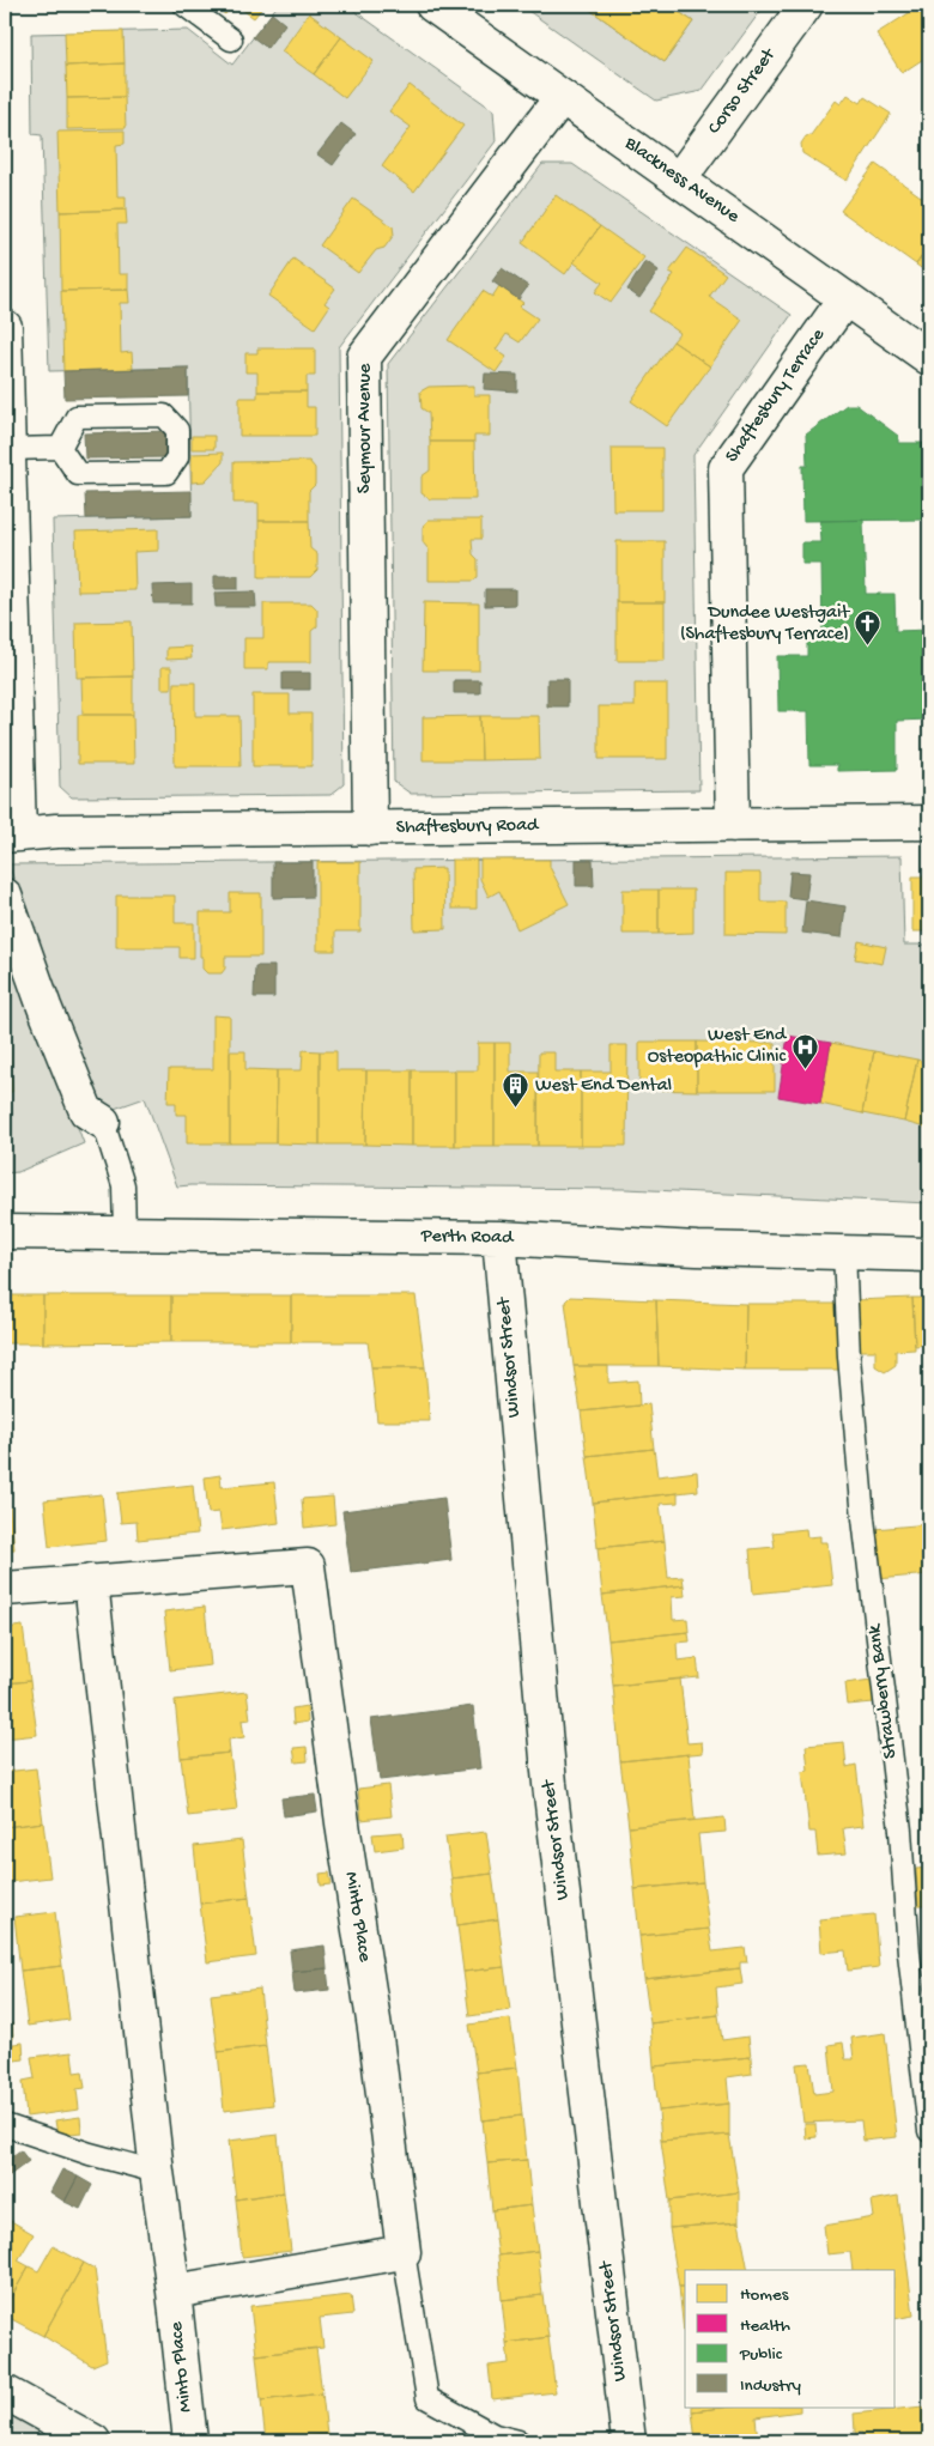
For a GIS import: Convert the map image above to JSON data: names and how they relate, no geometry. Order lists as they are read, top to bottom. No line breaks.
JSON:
{"streets":{"street":["Corso Street","Blackness Avenue","Shaftesbury Terrace","Seymour Avenue","Shaftesbury Road","Perth Road","Windsor Street","Minto Place"],"lane":["Strawberry Bank"]},"crossings":[["Corso Street","Blackness Avenue"],["Blackness Avenue","Shaftesbury Terrace"],["Blackness Avenue","Seymour Avenue"],["Shaftesbury Terrace","Shaftesbury Road"],["Seymour Avenue","Shaftesbury Road"],["Perth Road","Windsor Street"],["Perth Road","Strawberry Bank"]],"places":{"church":["Dundee Westgait (Shaftesbury Terrace)"],"hospital":["West End Osteopathic Clinic"],"building":["West End Dental"]},"legend":["Homes","Health","Public","Industry"]}
